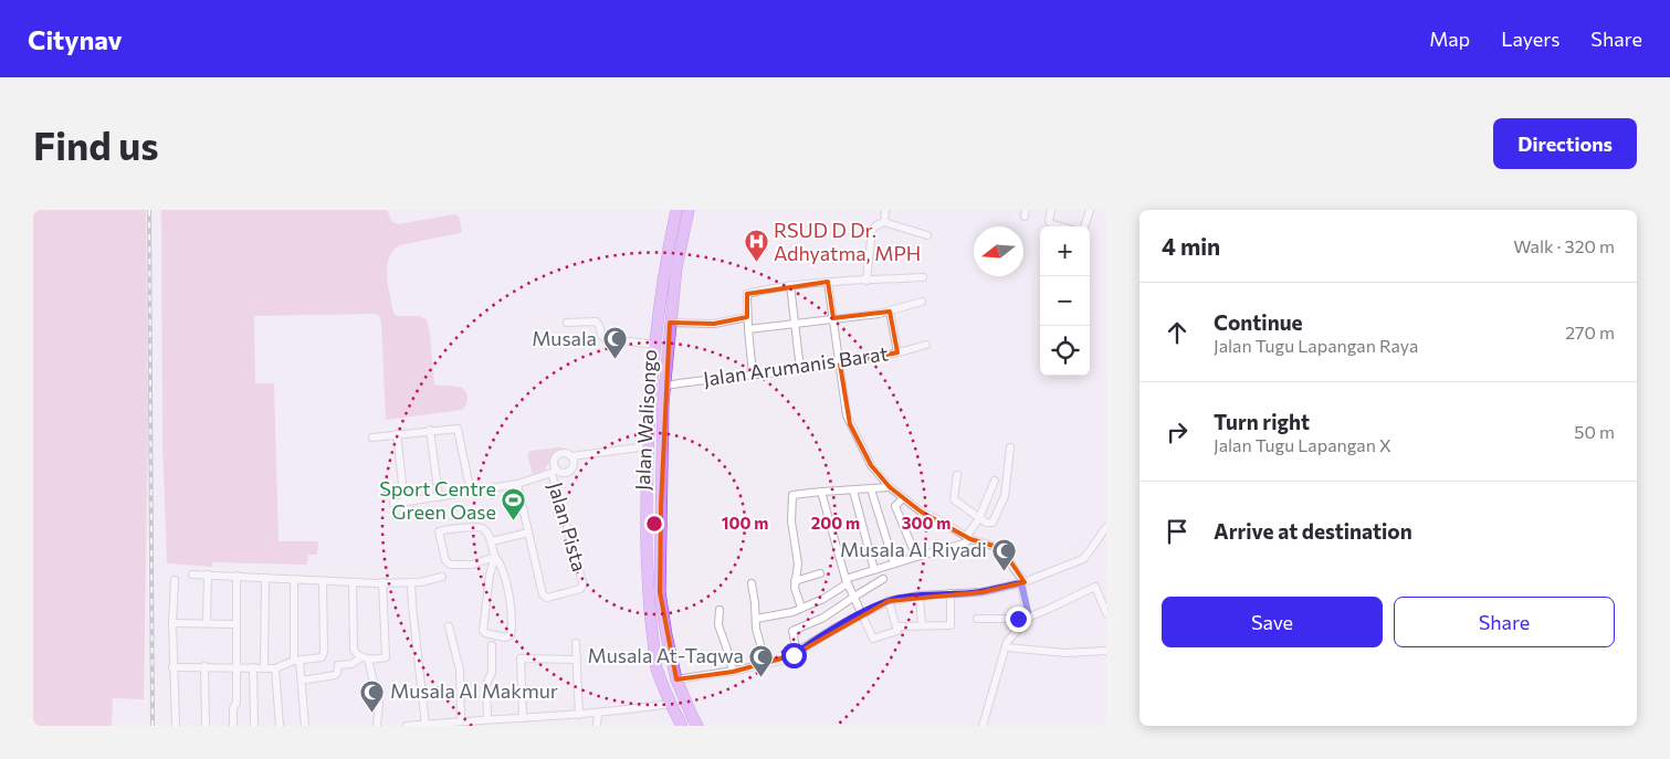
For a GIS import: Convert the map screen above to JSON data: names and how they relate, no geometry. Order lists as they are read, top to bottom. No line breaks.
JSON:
{"streets":{"highway":["Jalan Walisongo"],"street":["Jalan Arumanis Barat","Jalan Pista"]},"crossings":[["Jalan Arumanis Barat","Jalan Walisongo"]],"places":{"hospital":["RSUD D Dr. Adhyatma, MPH"],"mosque":["Musala","Musala Al Riyadi","Musala At-Taqwa","Musala Al Makmur"],"sports":["Sport Centre Green Oase"]},"north":"left","page":{"header":"Citynav","nav":["Map","Layers","Share"],"buttons":["Directions",["Save","Share"]],"title":"Find us","heading":["4 min","Walk · 320 m"],"map_buttons":["+","−"],"list":[["Continue","Jalan Tugu Lapangan Raya","270 m"],["Turn right","Jalan Tugu Lapangan X","50 m"],"Arrive at destination"]},"rings":["100 m","200 m","300 m"]}
